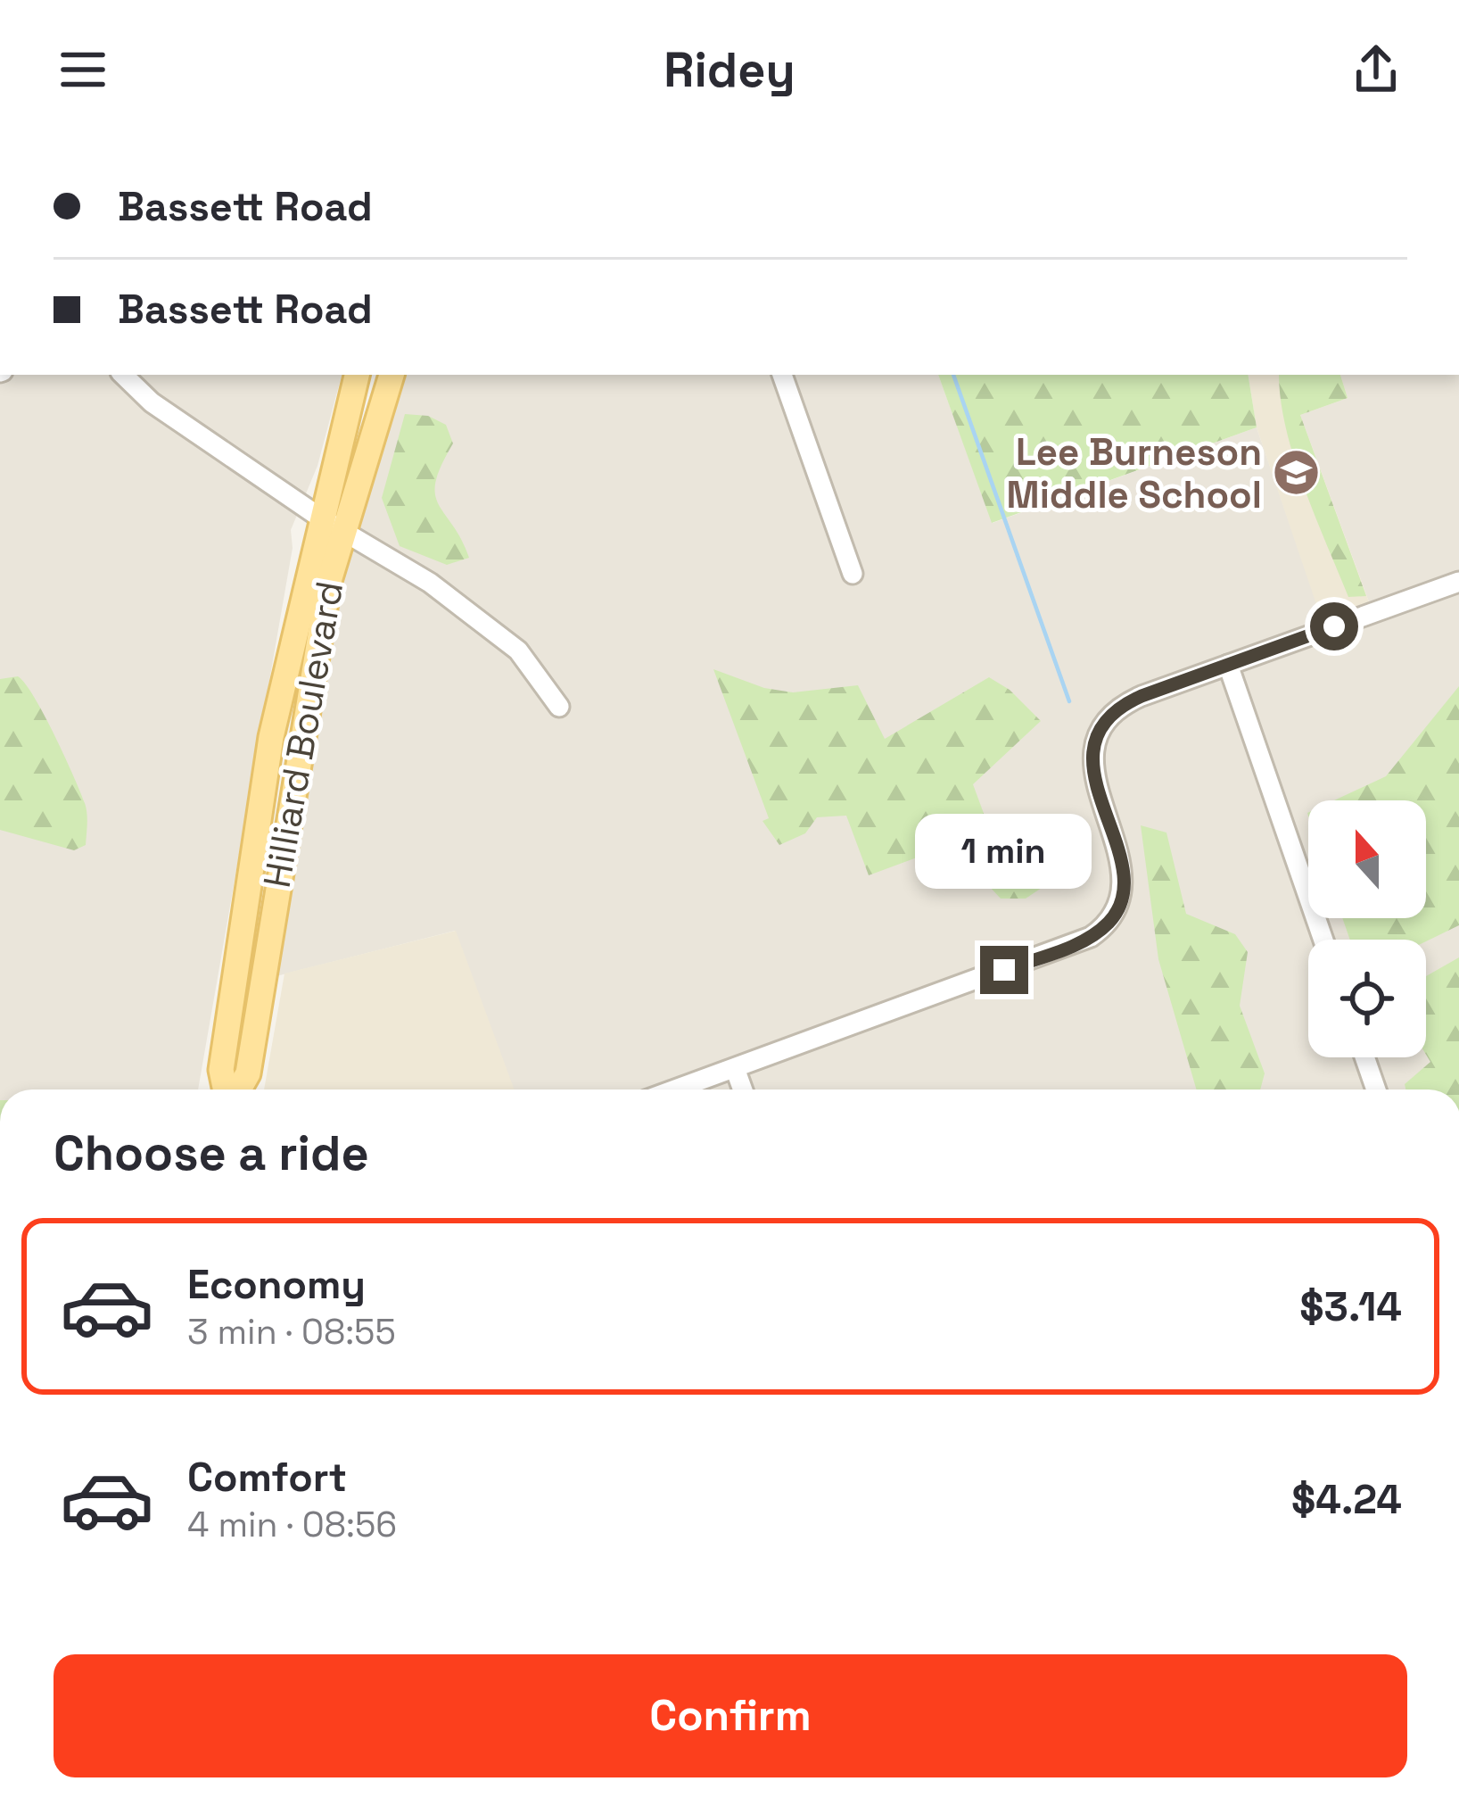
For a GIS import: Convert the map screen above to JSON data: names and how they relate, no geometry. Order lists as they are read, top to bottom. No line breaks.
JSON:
{"streets":{"main road":["Hilliard Boulevard"]},"places":{"school or university":["Lee Burneson Middle School"]},"north":"top","page":{"header":"Ridey","banner":["Bassett Road","Bassett Road"],"bubble":"1 min","heading":"Choose a ride","list":[{"name":"Economy","note":"3 min · 08:55","value":"$3.14"},{"name":"Comfort","note":"4 min · 08:56","value":"$4.24"}],"buttons":"Confirm"}}
